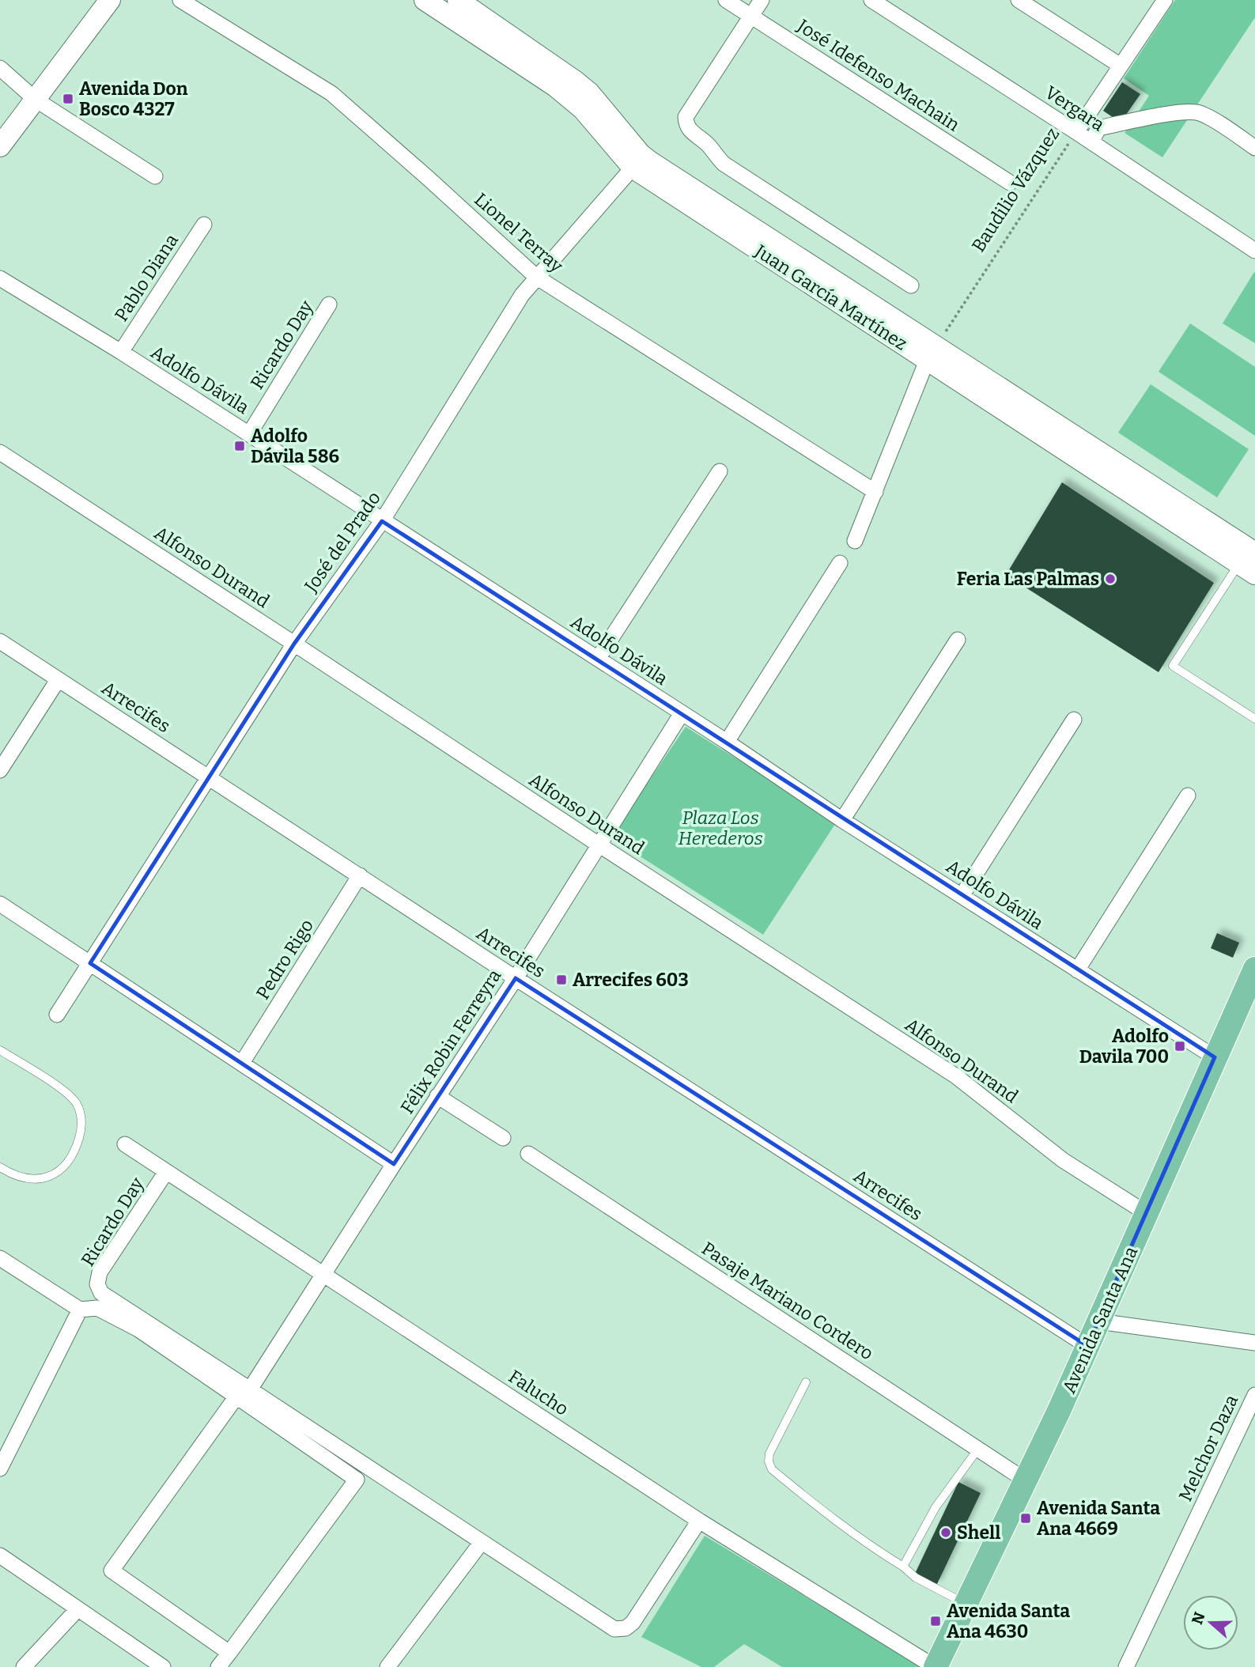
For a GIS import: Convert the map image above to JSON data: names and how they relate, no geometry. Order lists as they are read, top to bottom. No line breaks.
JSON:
{"streets":{"main road":["Juan García Martínez","Avenida Santa Ana"],"street":["José Idefenso Machain","Vergara","Baudilio Vázquez","Lionel Terray","Pablo Diana","Ricardo Day","Adolfo Dávila","José del Prado","Alfonso Durand","Arrecifes","Pedro Rigo","Félix Robin Ferreyra","Pasaje Mariano Cordero","Falucho","Melchor Daza"]},"crossings":[["Vergara","Baudilio Vázquez"],["Baudilio Vázquez","Juan García Martínez"],["Lionel Terray","José del Prado"],["Pablo Diana","Adolfo Dávila"],["Juan García Martínez","José del Prado"],["Ricardo Day","Adolfo Dávila"],["Ricardo Day","Félix Robin Ferreyra"],["Ricardo Day","Falucho"],["Adolfo Dávila","José del Prado"],["Adolfo Dávila","Félix Robin Ferreyra"],["Adolfo Dávila","Avenida Santa Ana"],["José del Prado","Alfonso Durand"],["José del Prado","Arrecifes"],["Alfonso Durand","Félix Robin Ferreyra"],["Alfonso Durand","Avenida Santa Ana"],["Arrecifes","Pedro Rigo"],["Arrecifes","Félix Robin Ferreyra"],["Arrecifes","Avenida Santa Ana"],["Félix Robin Ferreyra","Falucho"],["Pasaje Mariano Cordero","Avenida Santa Ana"],["Avenida Santa Ana","Falucho"]],"parks":["Plaza Los Herederos"],"places":{"transit":["Avenida Don Bosco 4327","Adolfo Dávila 586","Arrecifes 603","Adolfo Davila 700","Avenida Santa Ana 4669","Avenida Santa Ana 4630"],"other":["Feria Las Palmas","Shell"]},"north":"left"}
